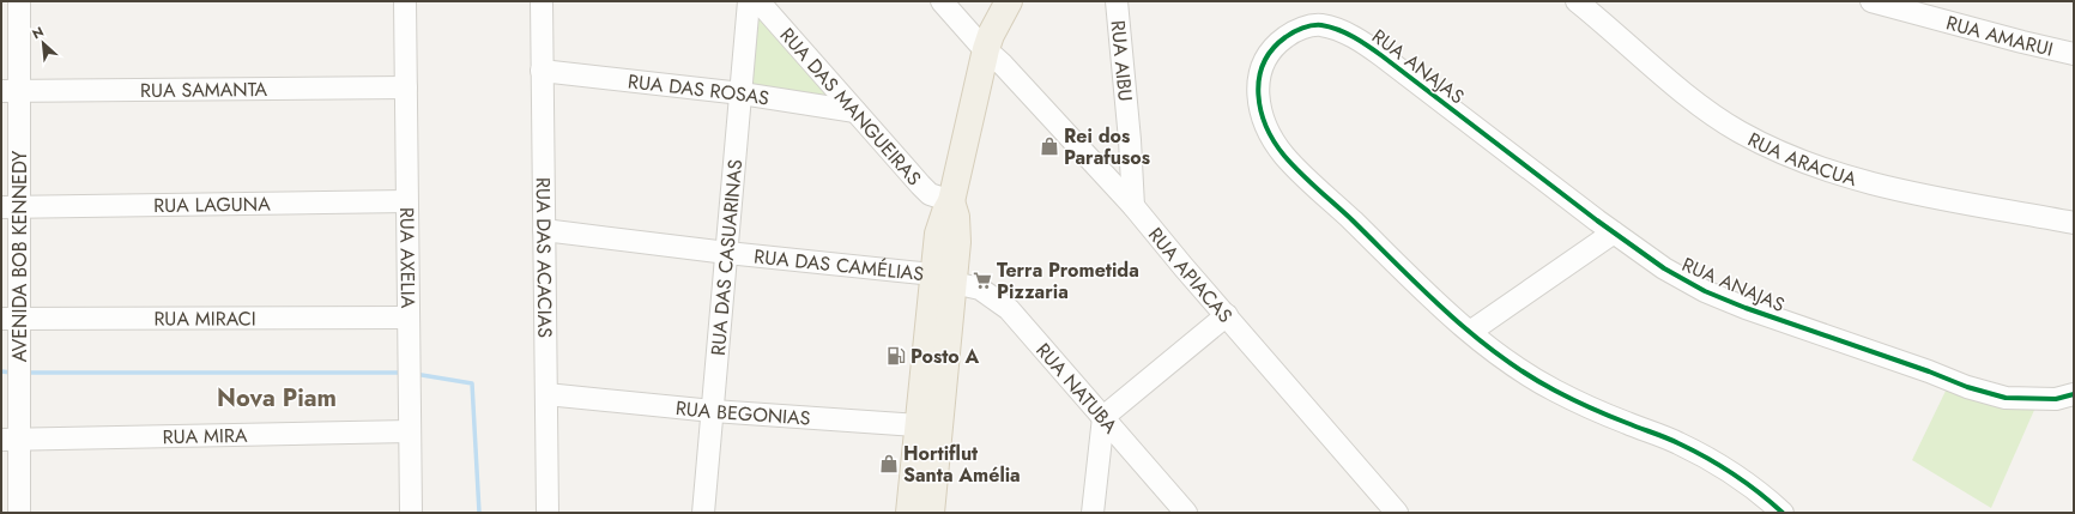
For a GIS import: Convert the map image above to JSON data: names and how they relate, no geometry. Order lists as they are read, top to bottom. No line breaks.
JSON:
{"streets":{"street":["RUA AMARUI","RUA AIBU","RUA ANAJAS","RUA SAMANTA","RUA DAS ROSAS","RUA DAS MANGUEIRAS","RUA ARACUA","RUA LAGUNA","AVENIDA BOB KENNEDY","RUA DAS ACACIAS","RUA AXELIA","RUA DAS CASUARINAS","RUA DAS CAMÉLIAS","RUA APIACAS","RUA MIRACI","RUA NATUBA","RUA BEGONIAS","RUA MIRA"]},"crossings":[["RUA AIBU","RUA APIACAS"],["RUA SAMANTA","AVENIDA BOB KENNEDY"],["RUA SAMANTA","RUA AXELIA"],["RUA DAS ROSAS","RUA DAS MANGUEIRAS"],["RUA DAS ROSAS","RUA DAS ACACIAS"],["RUA DAS ROSAS","RUA DAS CASUARINAS"],["RUA LAGUNA","AVENIDA BOB KENNEDY"],["RUA LAGUNA","RUA AXELIA"],["AVENIDA BOB KENNEDY","RUA MIRACI"],["AVENIDA BOB KENNEDY","RUA MIRA"],["RUA DAS ACACIAS","RUA DAS CAMÉLIAS"],["RUA DAS ACACIAS","RUA BEGONIAS"],["RUA AXELIA","RUA MIRACI"],["RUA AXELIA","RUA MIRA"],["RUA DAS CASUARINAS","RUA DAS CAMÉLIAS"],["RUA DAS CASUARINAS","RUA BEGONIAS"],["RUA DAS CAMÉLIAS","RUA NATUBA"]],"districts":["Nova Piam"],"places":{"shop":["Rei dos Parafusos","Hortiflut Santa Amélia"],"supermarket":["Terra Prometida Pizzaria"],"fuel station":["Posto A"]},"north":"top left"}
